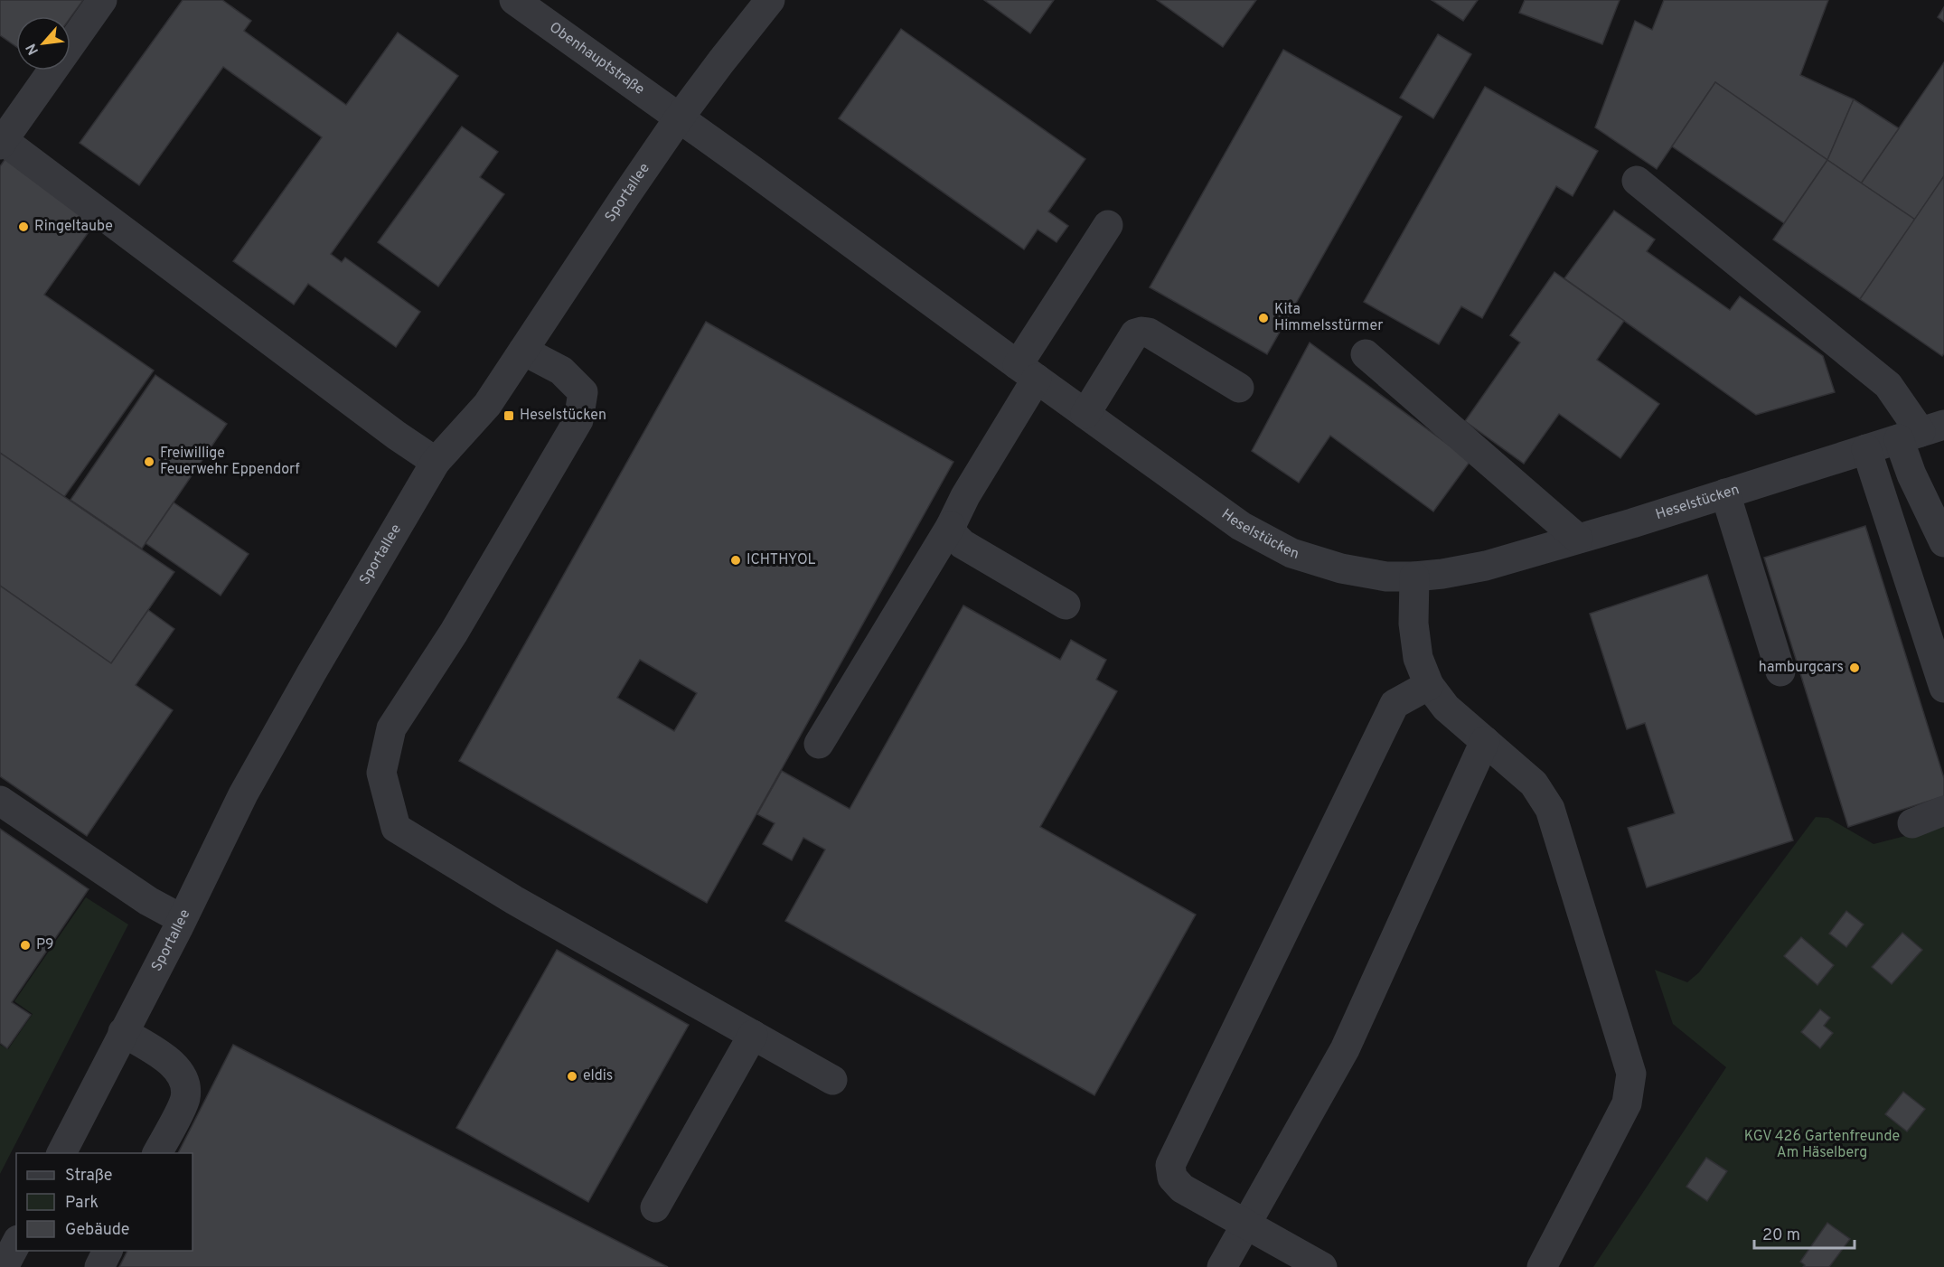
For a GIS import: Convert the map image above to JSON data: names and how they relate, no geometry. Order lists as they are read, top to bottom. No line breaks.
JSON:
{"streets":{"street":["Obenhauptstraße","Sportallee","Heselstücken"]},"crossings":[["Obenhauptstraße","Sportallee"],["Obenhauptstraße","Heselstücken"],["Sportallee","Heselstücken"]],"parks":["KGV 426 Gartenfreunde Am Häselberg"],"places":{"other":["Ringeltaube","Kita Himmelsstürmer","Freiwillige Feuerwehr Eppendorf","ICHTHYOL","hamburgcars","P9","eldis"],"transit":["Heselstücken"]},"legend":["Straße","Park","Gebäude"],"scale_bar":"20 m","north":"bottom left"}
